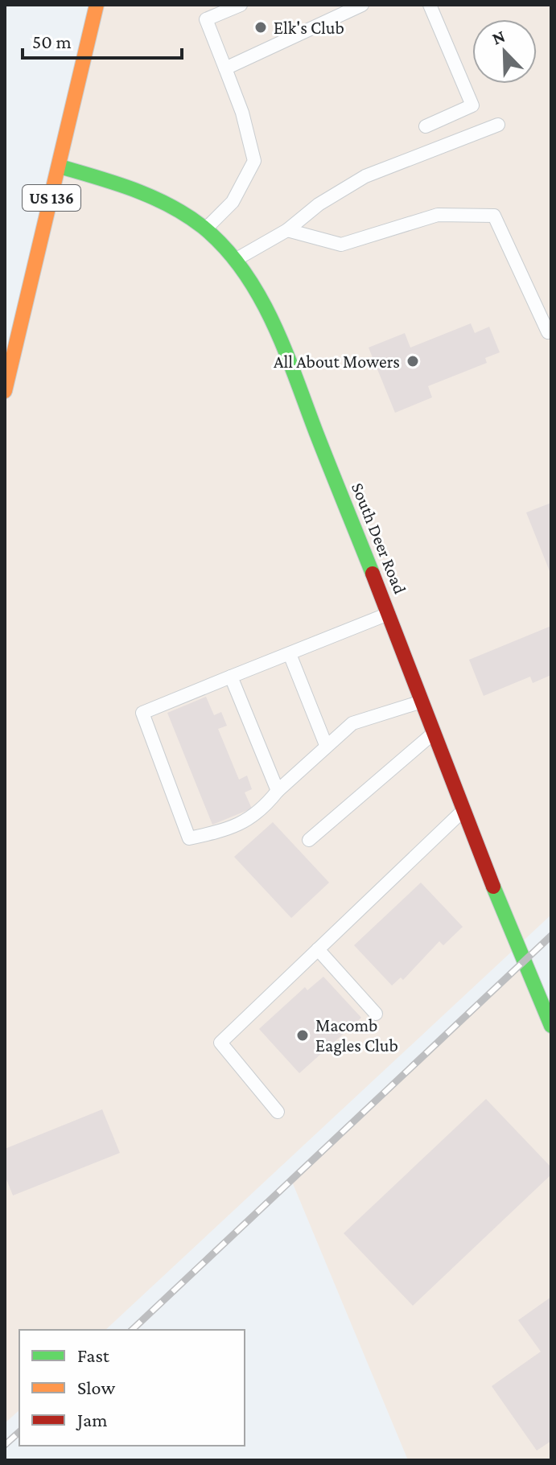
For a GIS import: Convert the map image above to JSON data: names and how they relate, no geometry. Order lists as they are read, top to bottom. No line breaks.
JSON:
{"streets":{"main road":["US 136","South Deer Road"]},"crossings":[["US 136","South Deer Road"]],"places":["Elk's Club","All About Mowers","Macomb Eagles Club"],"legend":["Fast","Slow","Jam"],"scale_bar":"50 m","north":"top left"}
